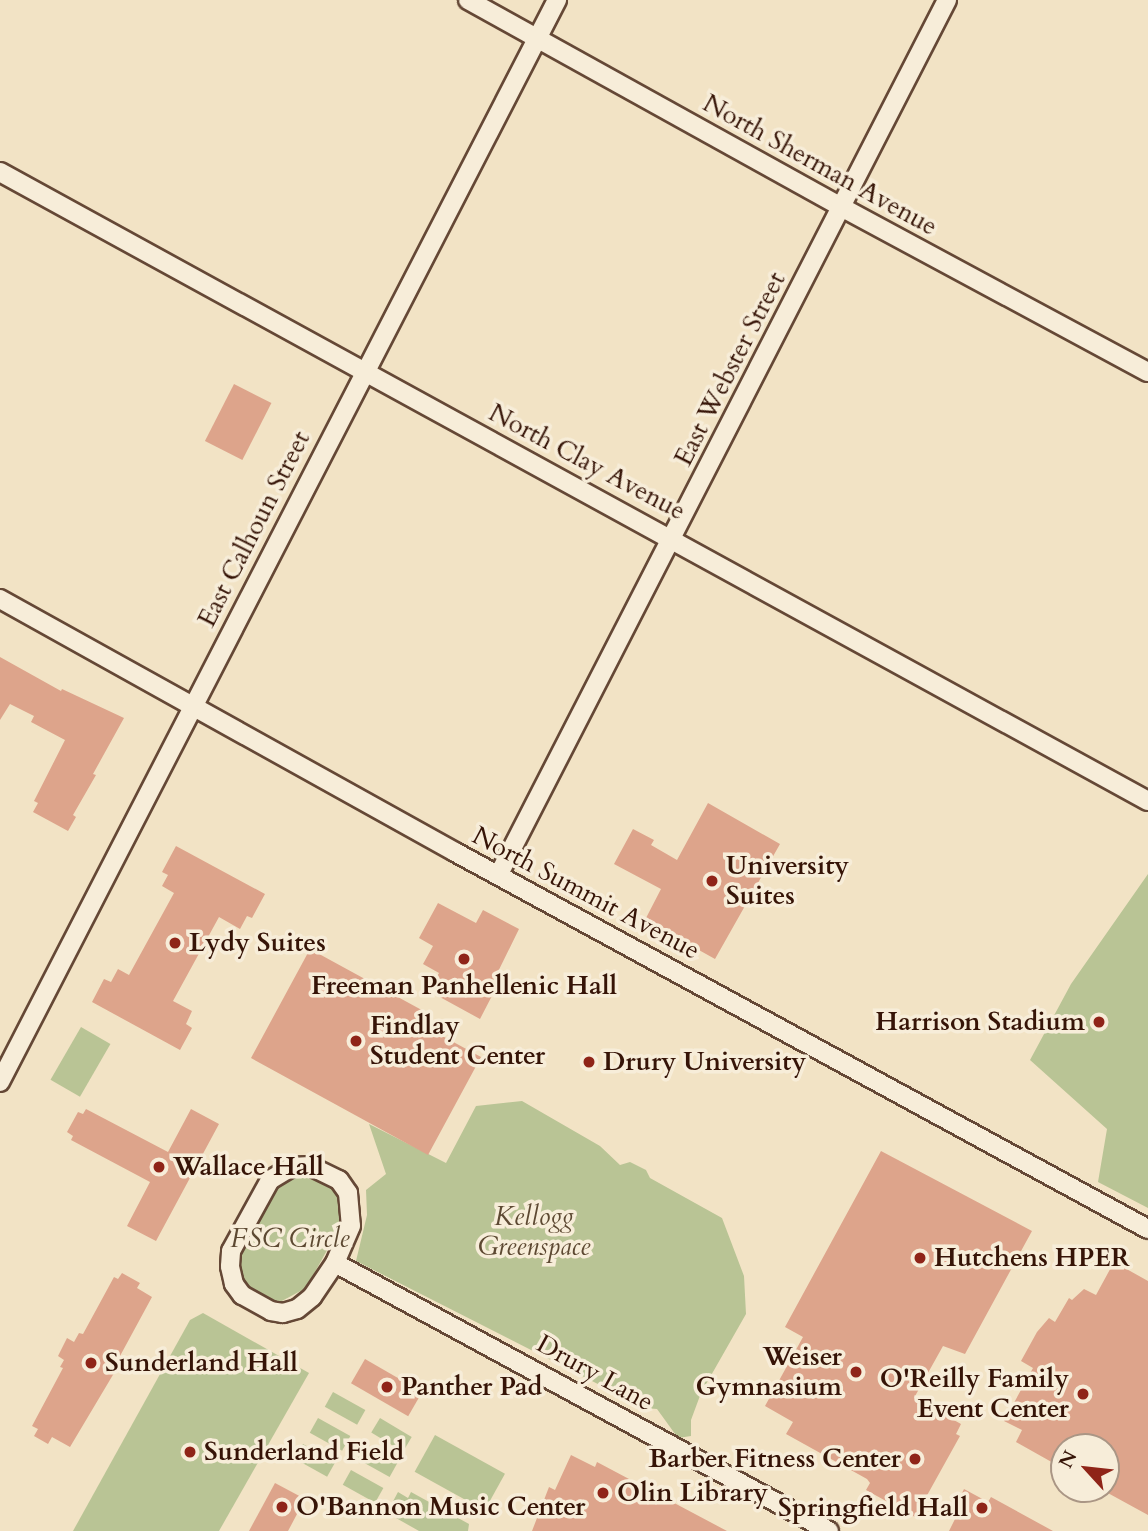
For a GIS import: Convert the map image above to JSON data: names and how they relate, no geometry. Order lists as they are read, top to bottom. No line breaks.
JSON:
{"streets":{"street":["North Sherman Avenue","East Webster Street","North Clay Avenue","East Calhoun Street","North Summit Avenue","Drury Lane"]},"crossings":[["North Sherman Avenue","East Webster Street"],["North Sherman Avenue","East Calhoun Street"],["East Webster Street","North Clay Avenue"],["East Webster Street","North Summit Avenue"],["North Clay Avenue","East Calhoun Street"],["East Calhoun Street","North Summit Avenue"]],"parks":["Kellogg Greenspace","FSC Circle"],"places":["University Suites","Lydy Suites","Freeman Panhellenic Hall","Harrison Stadium","Findlay Student Center","Drury University","Wallace Hall","Hutchens HPER","Sunderland Hall","Weiser Gymnasium","Panther Pad","O'Reilly Family Event Center","Sunderland Field","Barber Fitness Center","Olin Library","O'Bannon Music Center","Springfield Hall"],"north":"top left"}
